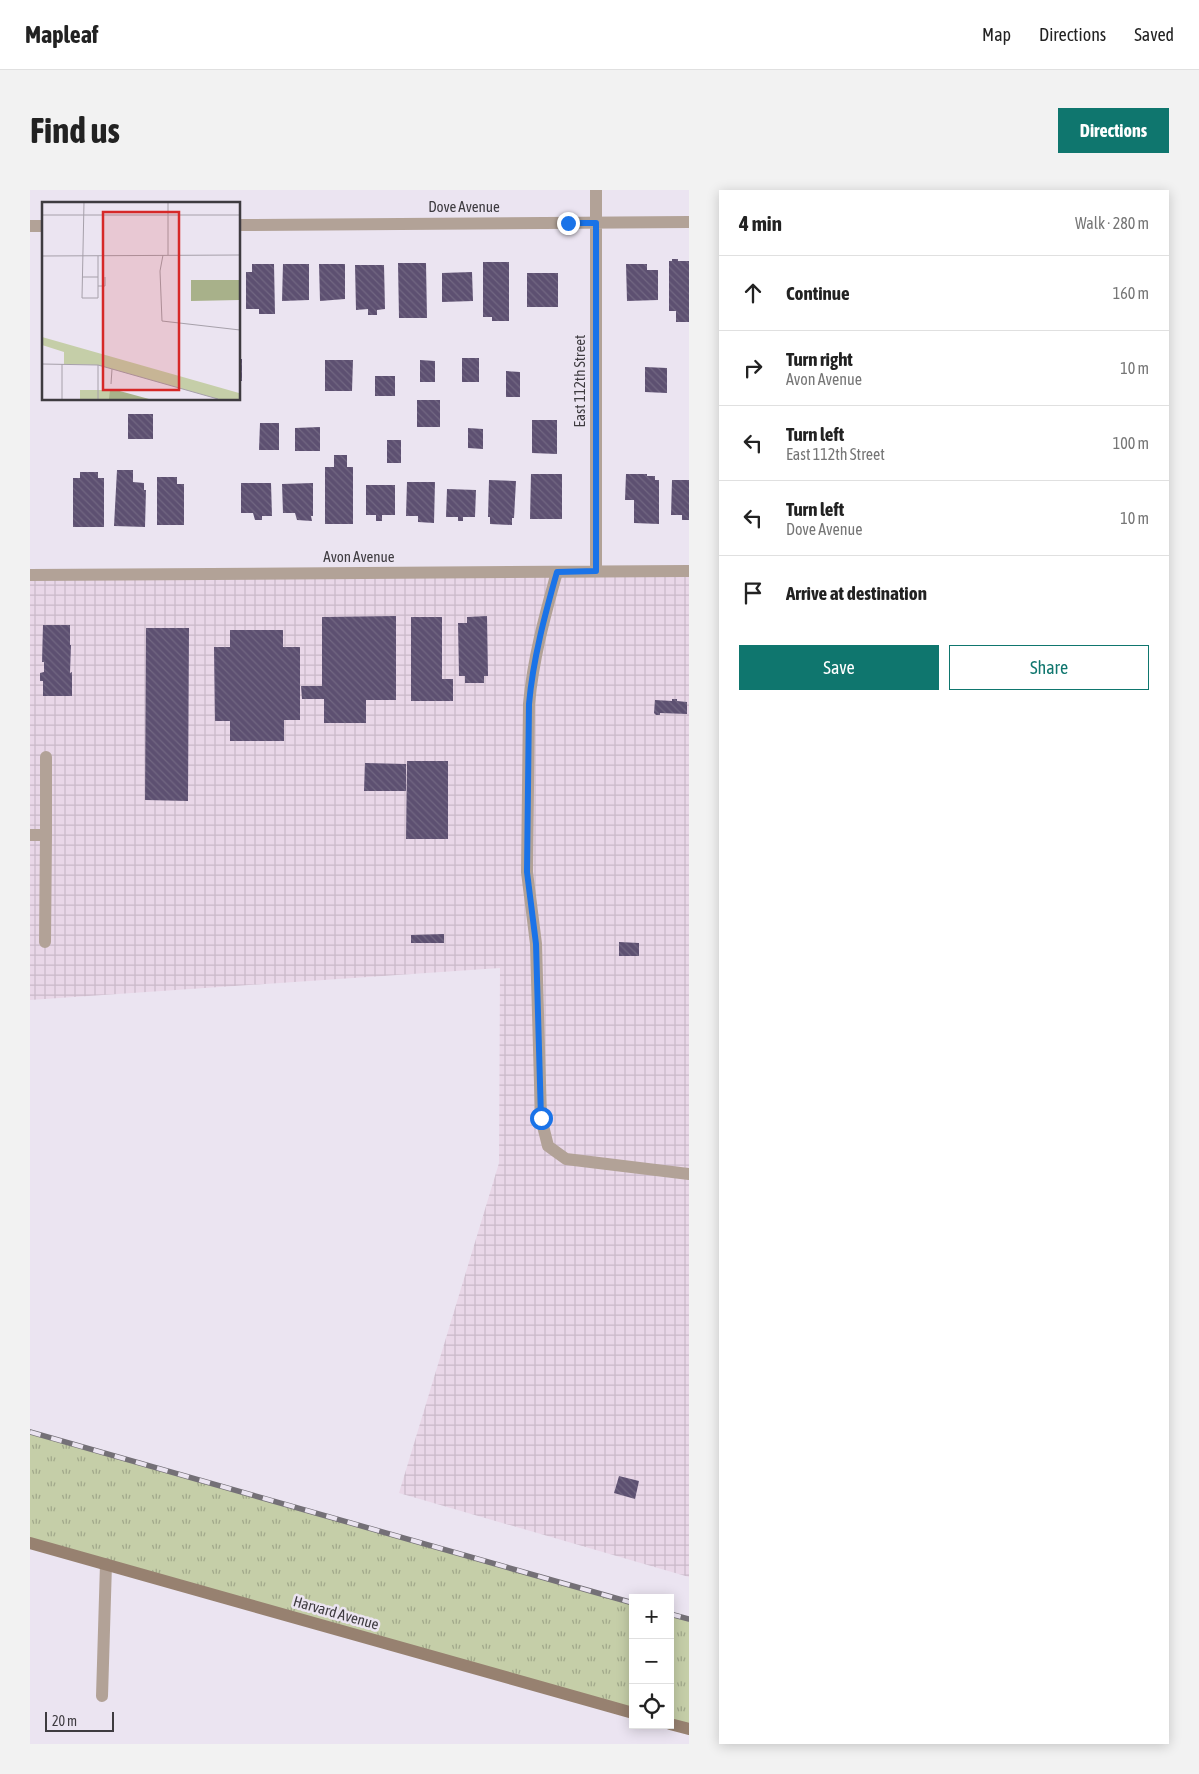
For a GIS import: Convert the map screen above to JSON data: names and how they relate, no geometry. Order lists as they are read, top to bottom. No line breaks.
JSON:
{"streets":{"main road":["Harvard Avenue"],"street":["Dove Avenue","East 112th Street","Avon Avenue"]},"crossings":[["Dove Avenue","East 112th Street"],["East 112th Street","Avon Avenue"]],"scale_bar":"20 m","page":{"header":"Mapleaf","nav":["Map","Directions","Saved"],"buttons":["Directions",["Save","Share"]],"title":"Find us","heading":["4 min","Walk · 280 m"],"list":[["Continue","160 m"],["Turn right","Avon Avenue","10 m"],["Turn left","East 112th Street","100 m"],["Turn left","Dove Avenue","10 m"],"Arrive at destination"],"map_buttons":["+","−"],"scale":"20 m"}}
